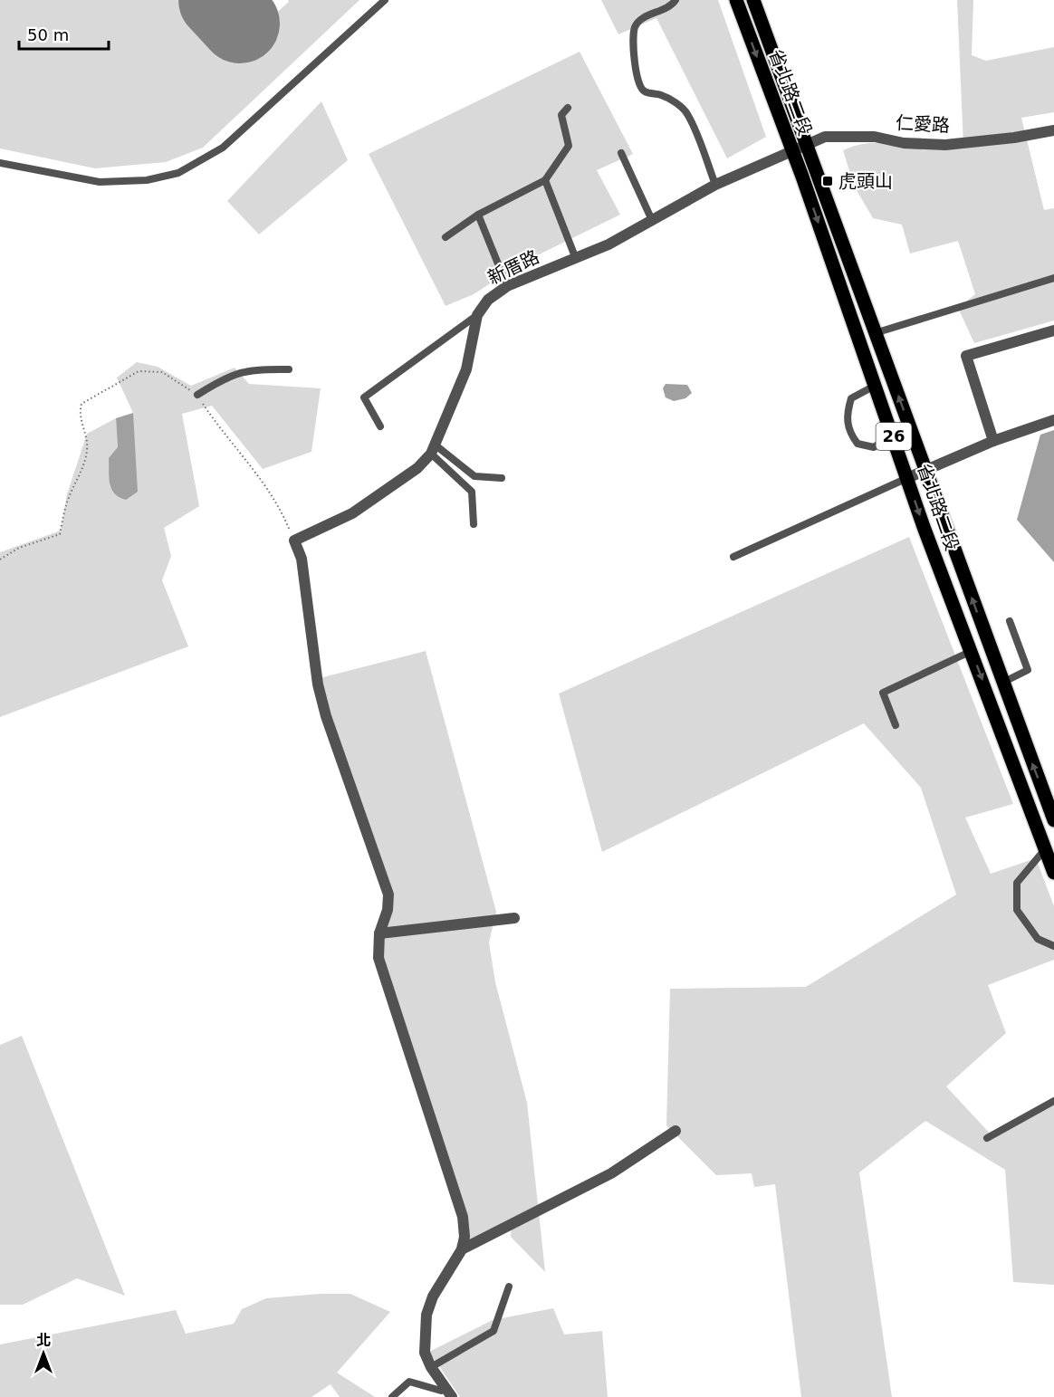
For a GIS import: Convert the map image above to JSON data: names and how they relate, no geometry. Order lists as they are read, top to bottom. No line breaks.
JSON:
{"streets":{"main road":["省北路二段","26"],"street":["仁愛路","新厝路"]},"crossings":[["省北路二段","仁愛路"],["省北路二段","新厝路"],["仁愛路","新厝路"]],"places":{"transit":["虎頭山"]},"scale_bar":"50 m","north":"top"}
